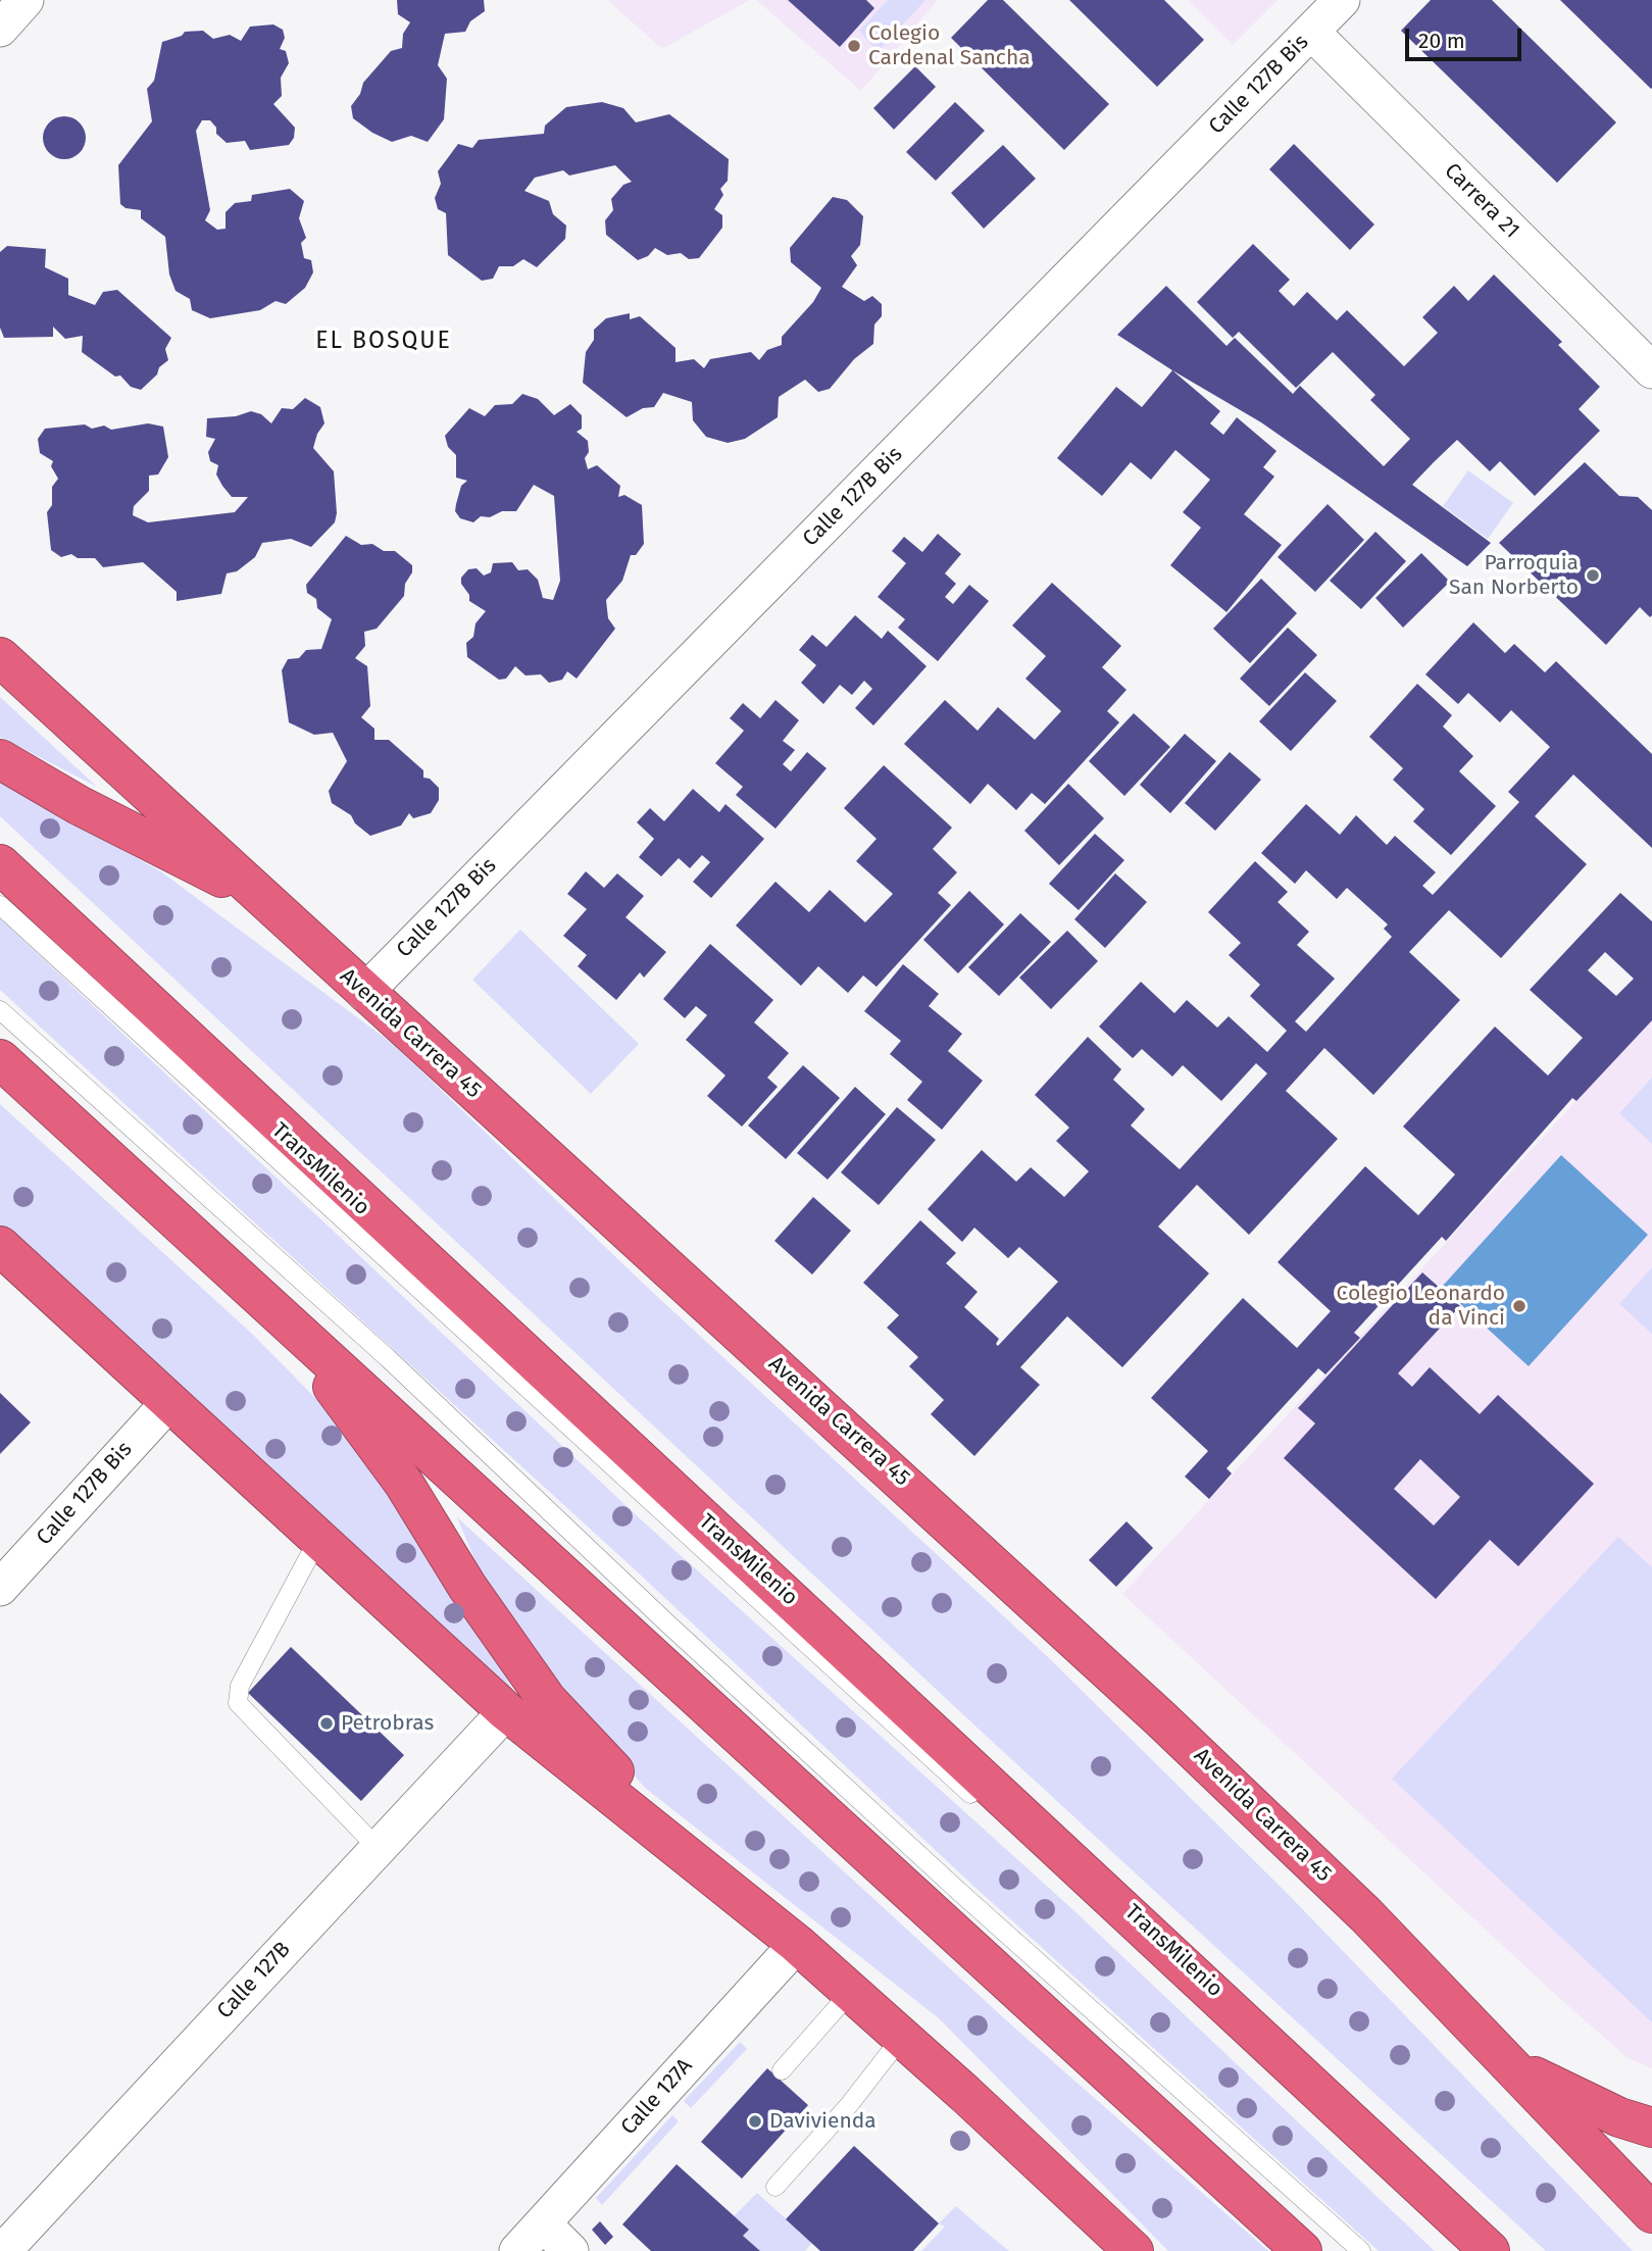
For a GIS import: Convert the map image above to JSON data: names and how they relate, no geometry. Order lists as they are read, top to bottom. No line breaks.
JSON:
{"streets":{"highway":["Avenida Carrera 45"],"street":["Calle 127B Bis","Carrera 21","Calle 127B","Calle 127A"],"lane":["TransMilenio"]},"crossings":[["Calle 127B Bis","Carrera 21"],["Calle 127B Bis","Avenida Carrera 45"]],"districts":["EL BOSQUE"],"places":["Colegio Cardenal Sancha","Parroquia San Norberto","Colegio Leonardo da Vinci","Petrobras","Davivienda"],"scale_bar":"20 m"}
